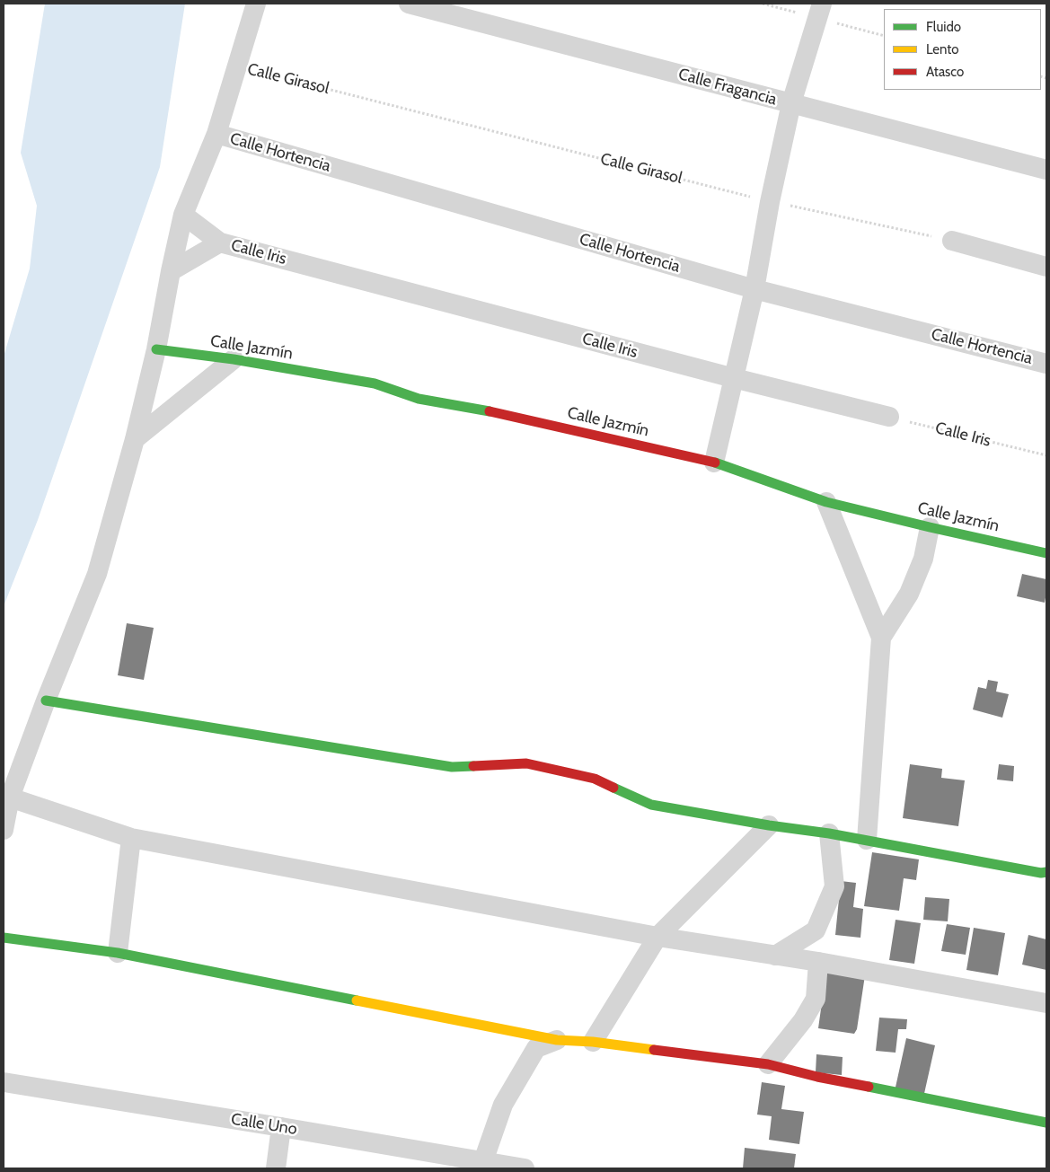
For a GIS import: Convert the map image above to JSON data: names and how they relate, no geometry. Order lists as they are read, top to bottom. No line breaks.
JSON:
{"streets":{"street":["Calle Fragancia","Calle Hortencia","Calle Iris","Calle Jazmín","Calle Uno"],"path":["Calle Girasol"]},"legend":["Fluido","Lento","Atasco"]}
